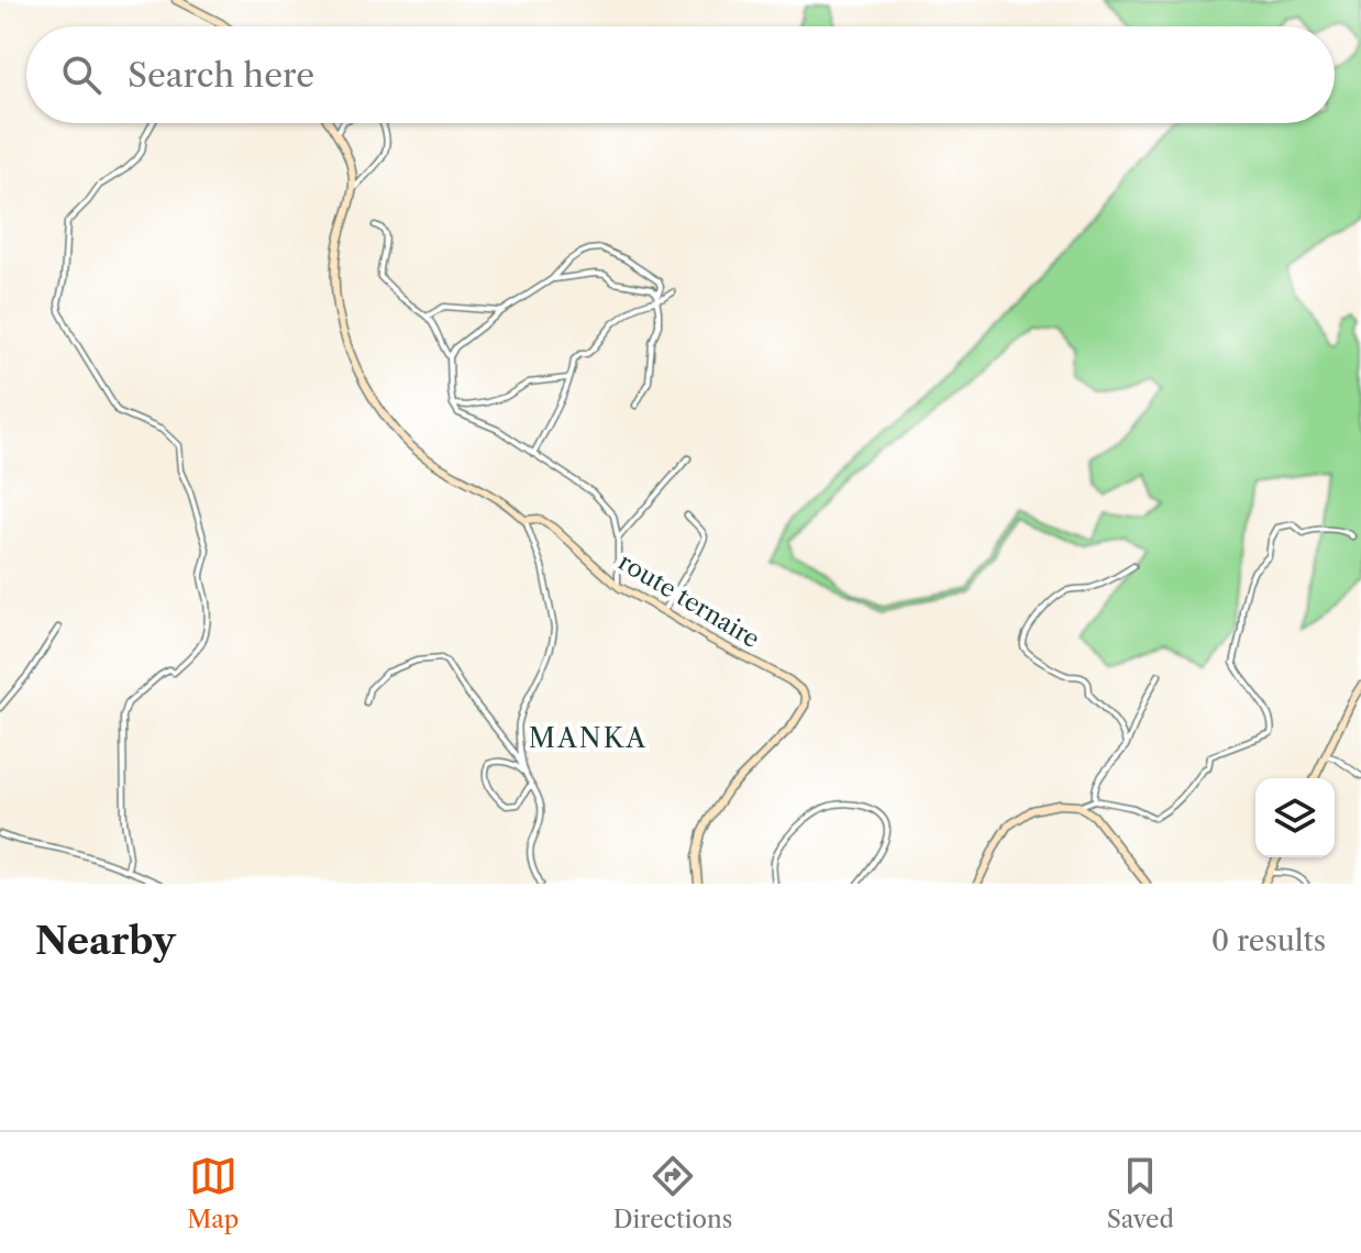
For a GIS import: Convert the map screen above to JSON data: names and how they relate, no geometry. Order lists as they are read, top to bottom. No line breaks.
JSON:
{"streets":{"street":["route ternaire"]},"districts":["MANKA"],"page":{"search":"Search here","heading":["Nearby","0 results"],"nav":["Map","Directions","Saved"]}}
